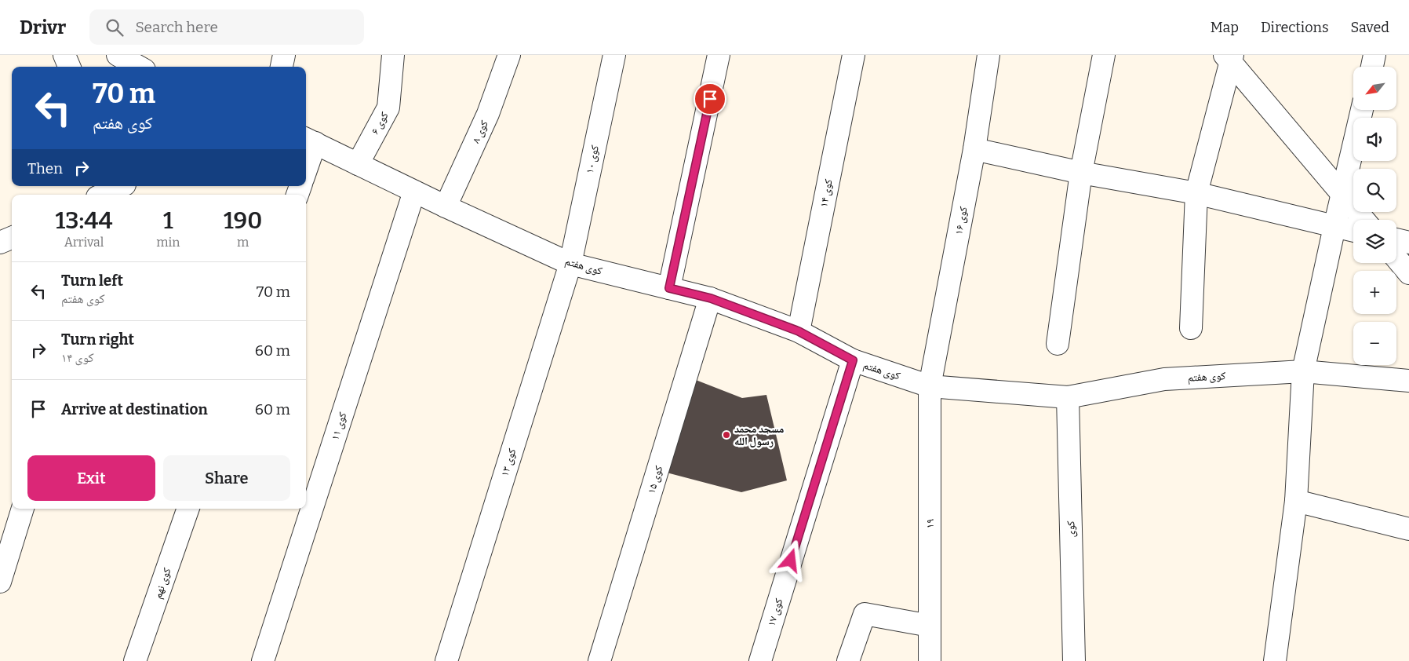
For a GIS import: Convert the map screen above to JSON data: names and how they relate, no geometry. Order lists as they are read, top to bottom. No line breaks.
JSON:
{"streets":{"street":["کوی ۶","کوی ۸","کوی ۱۰","کوی ۱۴","کوی ۱۶","کوی هفتم","کوی ۱۱","کوی ۱۳","کوی ۱۵","۱۹","کوی","کوی نهم","کوی ۱۷"]},"crossings":[["کوی ۶","کوی هفتم"],["کوی ۸","کوی هفتم"],["کوی ۱۰","کوی هفتم"],["کوی ۱۰","کوی ۱۳"],["کوی ۱۴","کوی هفتم"],["کوی ۱۶","کوی هفتم"],["کوی ۱۶","۱۹"],["کوی هفتم","کوی ۱۱"],["کوی هفتم","کوی ۱۳"],["کوی هفتم","کوی ۱۵"],["کوی هفتم","۱۹"],["کوی هفتم","کوی"],["کوی هفتم","کوی ۱۷"]],"places":["مسجد محمد رسول الله"],"north":"bottom left","page":{"header":"Drivr","search":"Search here","nav":["Map","Directions","Saved"],"map_buttons":["+","−"],"turn":["70 m","کوی هفتم"],"then":"Then","eta":["13:44","Arrival","1","min","190","m"],"list":[{"name":"Turn left","note":"کوی هفتم","value":"70 m"},{"name":"Turn right","note":"کوی ۱۴","value":"60 m"},{"name":"Arrive at destination","value":"60 m"}],"buttons":["Exit","Share"]}}
